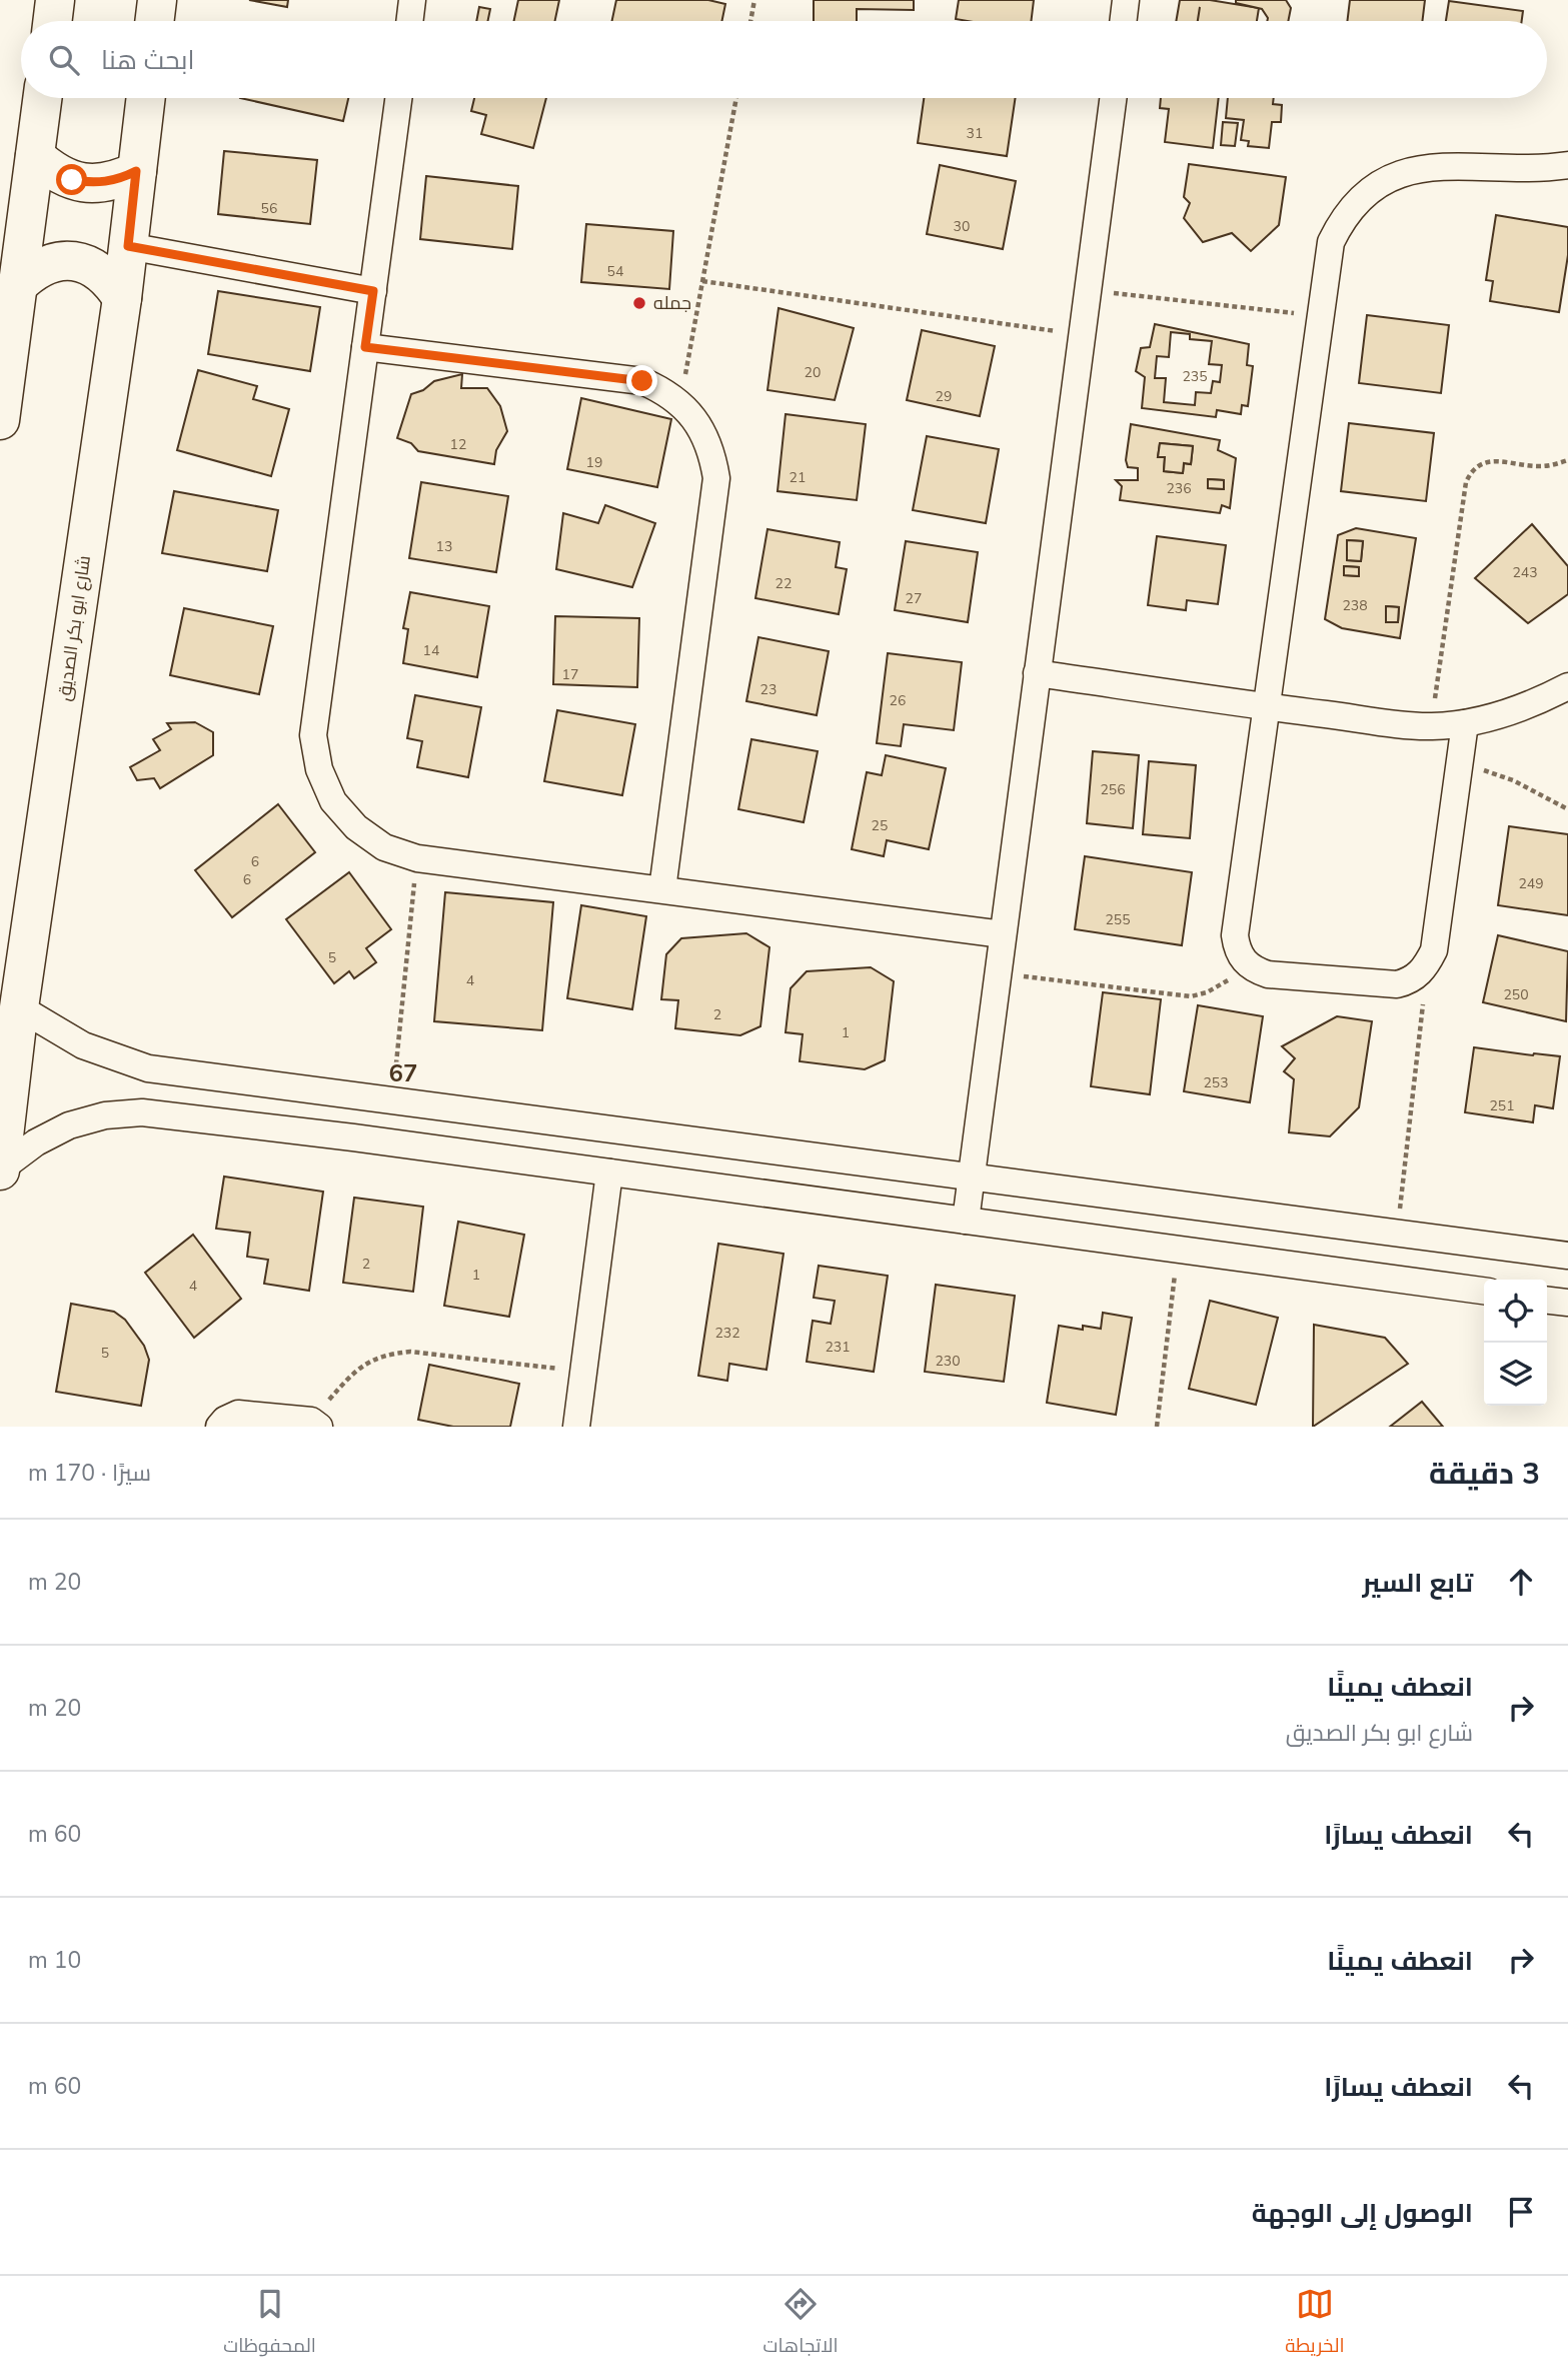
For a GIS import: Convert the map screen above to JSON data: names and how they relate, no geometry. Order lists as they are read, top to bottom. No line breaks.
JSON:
{"streets":{"main road":["شارع ابو بكر الصديق"]},"districts":["67"],"places":["جمله"],"house_numbers":["31","56","30","54","20","235","29","12","19","21","236","13","243","22","27","238","14","17","23","26","256","25","6","6","249","255","5","4","250","2","1","253","251","2","1","4","232","231","5","230"],"page":{"search":"ابحث هنا","heading":["3 دقيقة","سيرًا · 170 m"],"list":[["تابع السير","20 m"],["انعطف يمينًا","شارع ابو بكر الصديق","20 m"],["انعطف يسارًا","60 m"],["انعطف يمينًا","10 m"],["انعطف يسارًا","60 m"],"الوصول إلى الوجهة"],"nav":["الخريطة","الاتجاهات","المحفوظات"]}}
